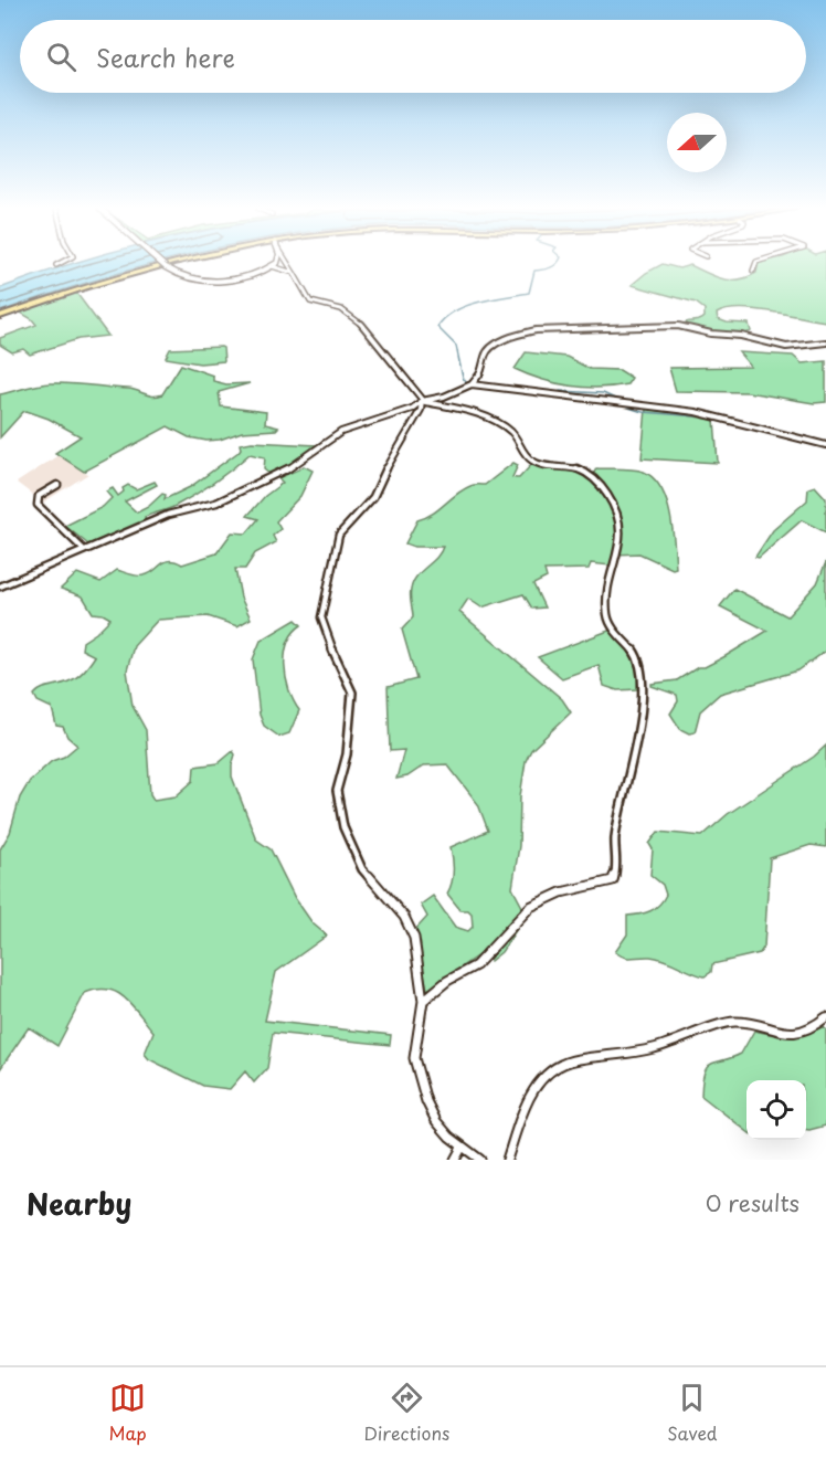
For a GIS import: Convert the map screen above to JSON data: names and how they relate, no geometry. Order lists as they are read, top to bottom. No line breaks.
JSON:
{"north":"left","page":{"search":"Search here","heading":["Nearby","0 results"],"nav":["Map","Directions","Saved"]}}
